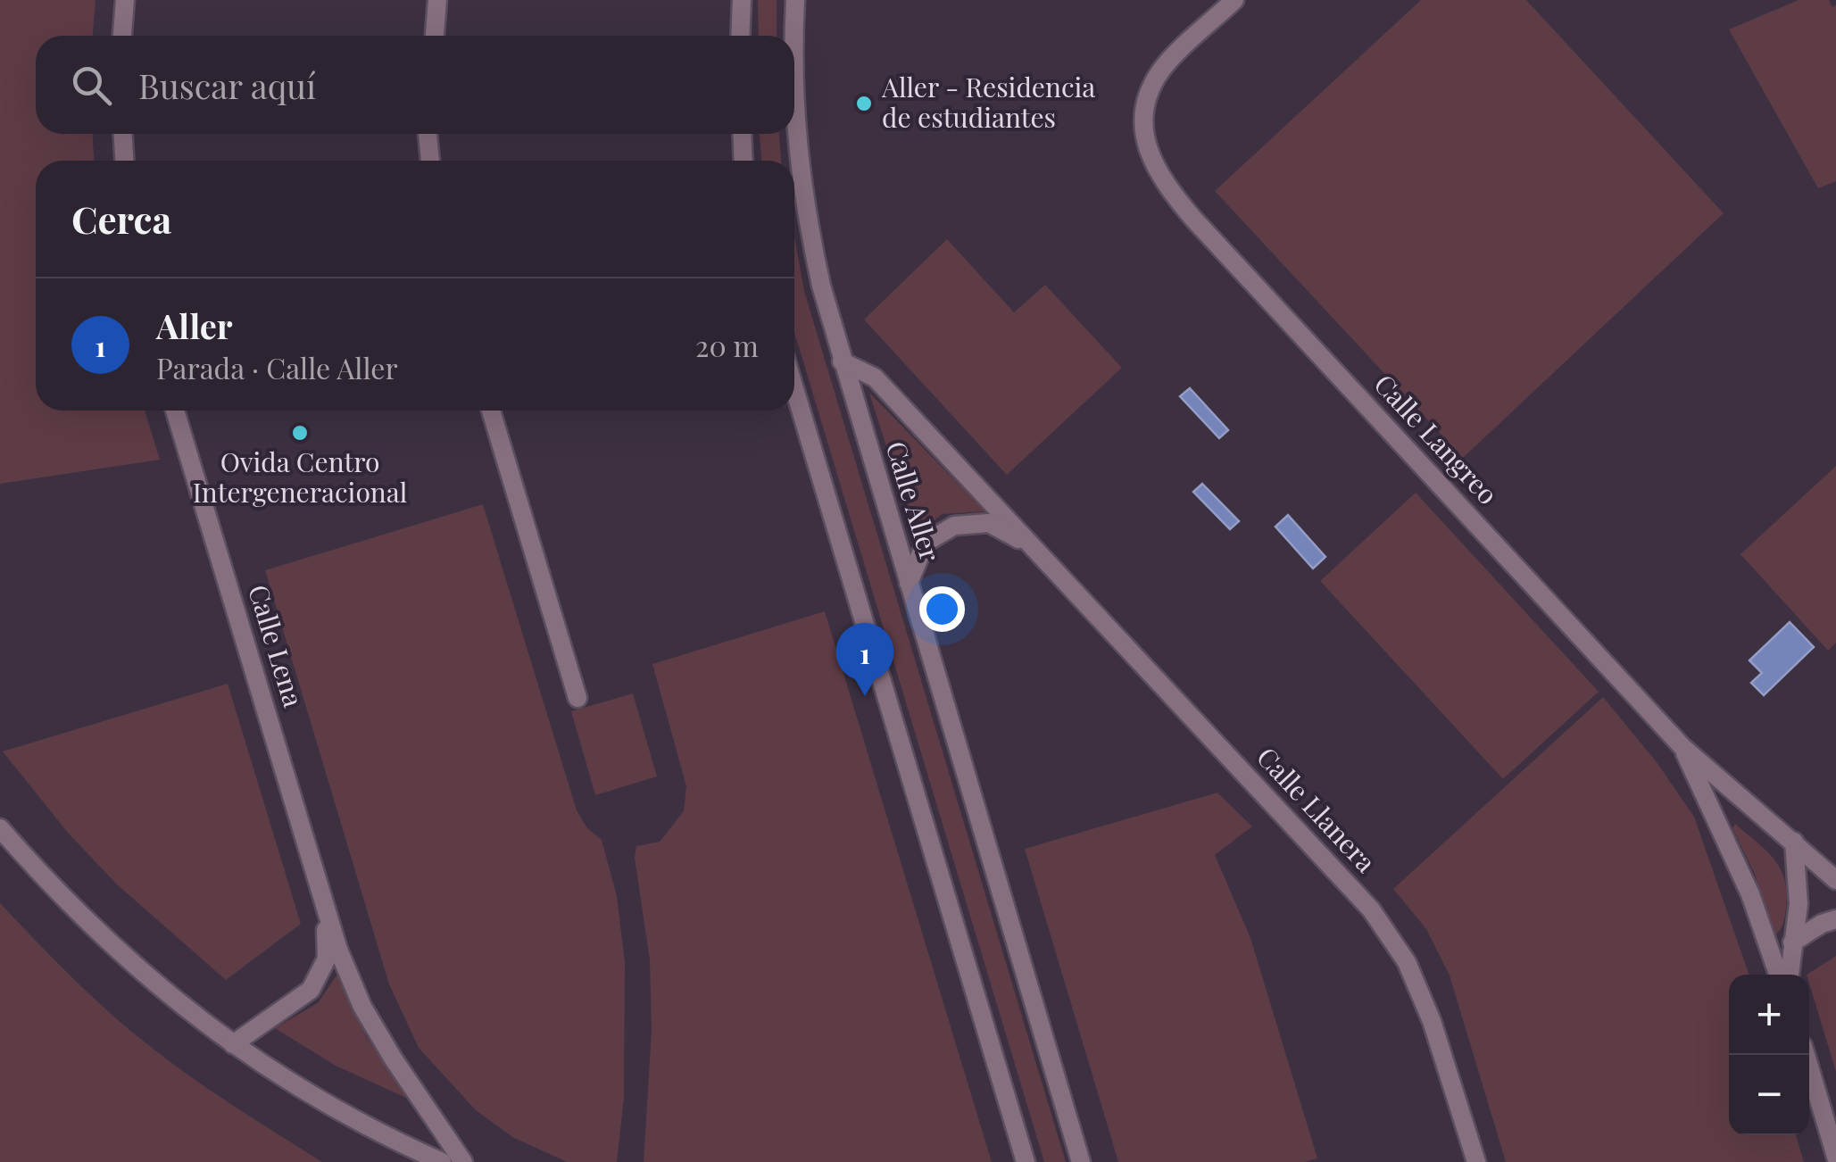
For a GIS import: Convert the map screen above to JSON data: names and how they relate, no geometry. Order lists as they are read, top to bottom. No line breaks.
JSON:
{"streets":{"street":["Calle Langreo","Calle Aller","Calle Lena","Calle Llanera"]},"crossings":[["Calle Aller","Calle Llanera"]],"places":["Aller - Residencia de estudiantes","Ovida Centro Intergeneracional"],"page":{"search":"Buscar aquí","heading":"Cerca","list":[{"mark":"1","name":"Aller","note":"Parada · Calle Aller","value":"20 m"}],"pins":"1","map_buttons":["+","−"]}}
